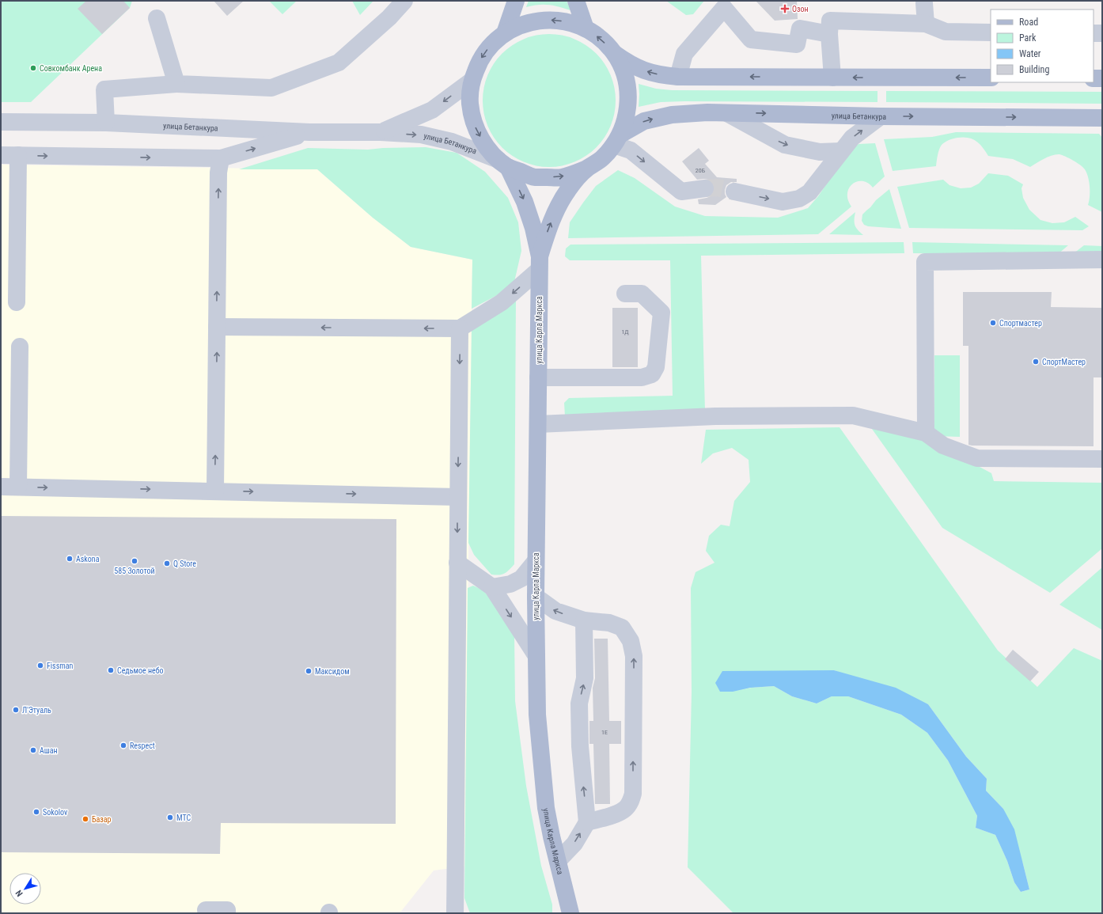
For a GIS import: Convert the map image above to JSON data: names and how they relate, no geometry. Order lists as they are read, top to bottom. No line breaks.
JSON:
{"streets":{"main road":["улица Бетанкура","улица Карла Маркса"]},"places":{"health":["Озон"],"other":["Совкомбанк Арена","Спортмастер","СпортМастер","Askona","585 Золотой","Q Store","Fissman","Седьмое небо","Максидом","Л'Этуаль","Respect","Ашан","Sokolov","МТС","Базар"]},"house_numbers":["20Б","1Д","1Е"],"legend":["Road","Park","Water","Building"],"north":"bottom left"}
